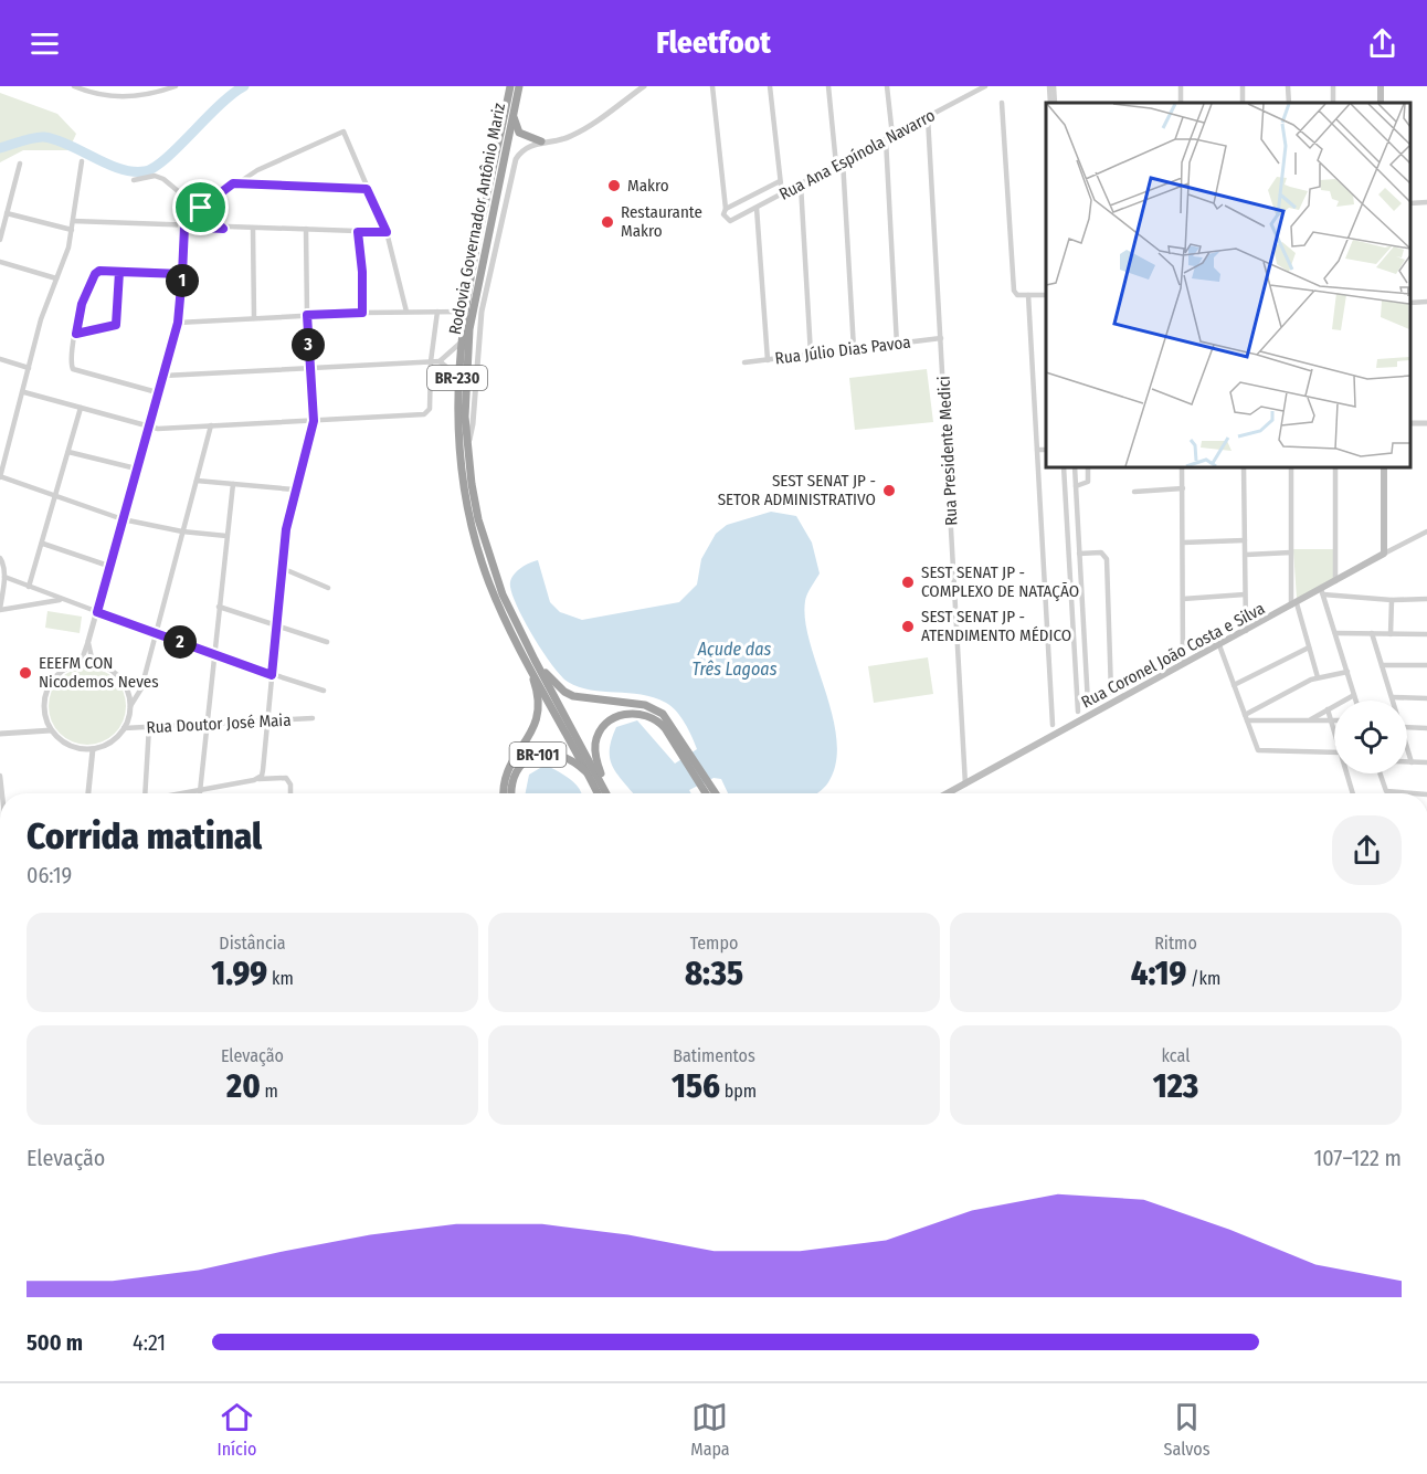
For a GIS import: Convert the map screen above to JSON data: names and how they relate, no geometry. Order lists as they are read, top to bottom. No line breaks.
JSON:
{"streets":{"highway":["Rodovia Governador Antônio Mariz","BR-230","BR-101"],"main road":["Rua Coronel João Costa e Silva"],"street":["Rua Ana Espínola Navarro","Rua Júlio Dias Pavoa","Rua Presidente Medici","Rua Doutor José Maia"]},"crossings":[["Rua Ana Espínola Navarro","Rua Presidente Medici"],["Rodovia Governador Antônio Mariz","BR-101"],["Rua Júlio Dias Pavoa","Rua Presidente Medici"],["Rua Presidente Medici","Rua Coronel João Costa e Silva"]],"water":["Açude das Três Lagoas"],"places":["Makro","Restaurante Makro","SEST SENAT JP - SETOR ADMINISTRATIVO","SEST SENAT JP - COMPLEXO DE NATAÇÃO","SEST SENAT JP - ATENDIMENTO MÉDICO","EEEFM CON Nicodemos Neves"],"page":{"header":"Fleetfoot","pins":["1","3","2"],"heading":["Corrida matinal","06:19"],"stats":[["Distância","1.99 km"],["Tempo","8:35"],["Ritmo","4:19 /km"],["Elevação","20 m"],["Batimentos","156 bpm"],["kcal","123"]],"chart":["Elevação","107–122 m"],"list":[{"name":"500 m","note":"4:21"}],"tabs":["Início","Mapa","Salvos"]}}
